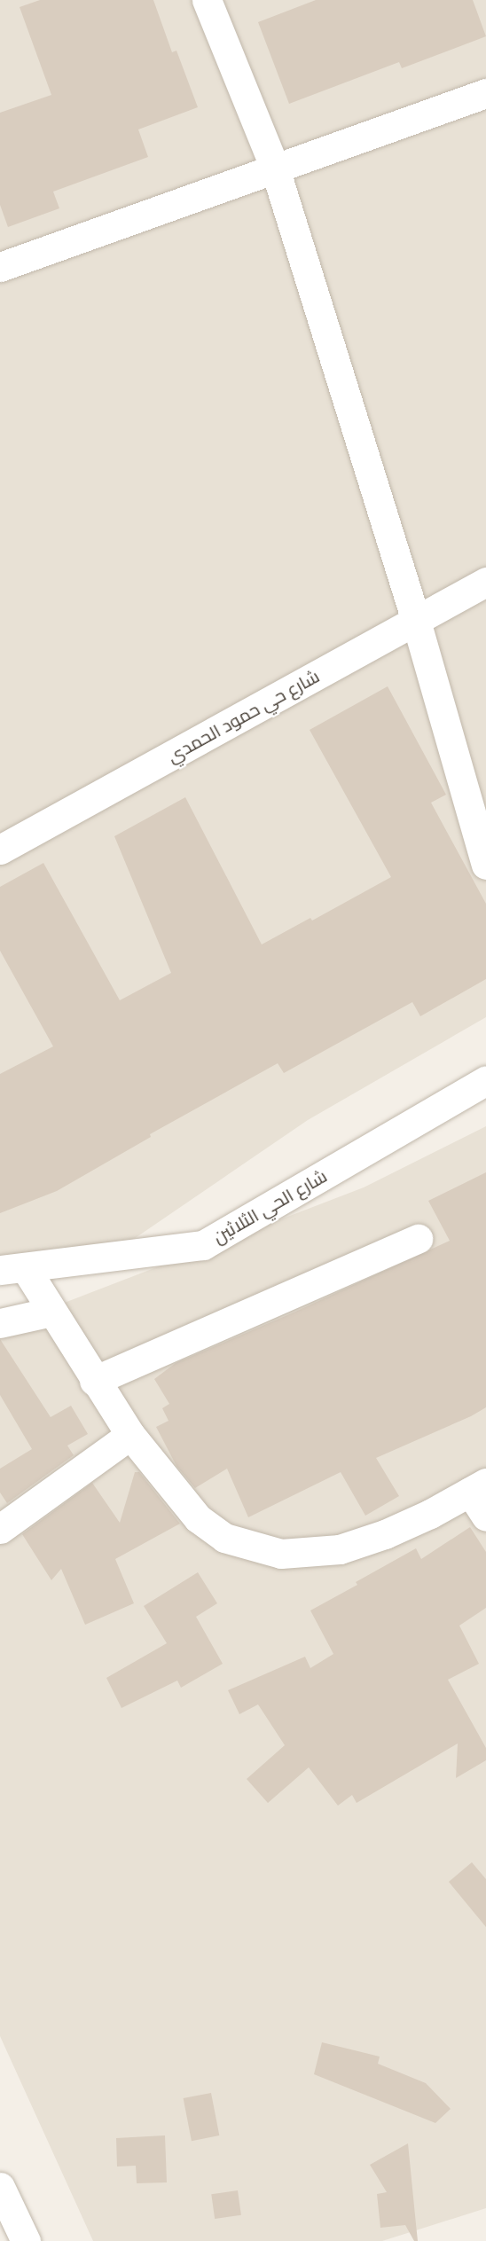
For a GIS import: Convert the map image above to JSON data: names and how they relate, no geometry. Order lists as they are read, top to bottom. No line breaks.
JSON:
{"streets":{"street":["شارع حي حمود الحمدي","شارع الحي الثلاثين"]}}
